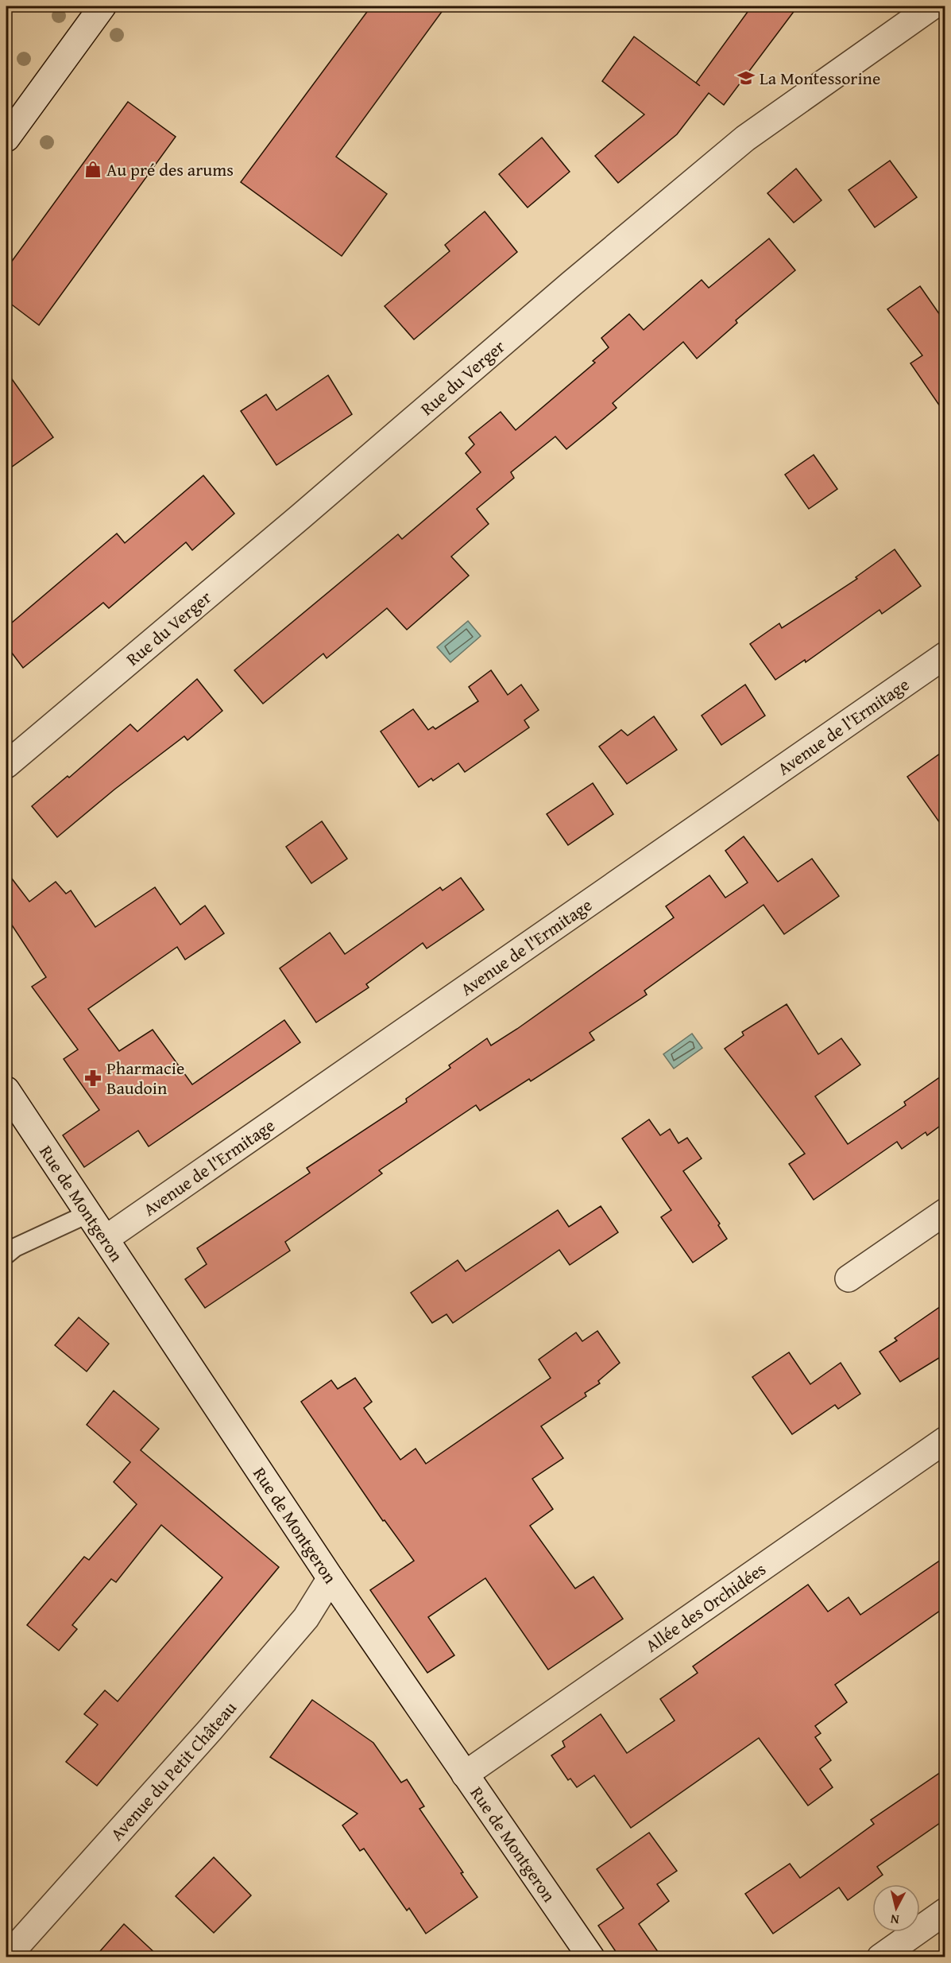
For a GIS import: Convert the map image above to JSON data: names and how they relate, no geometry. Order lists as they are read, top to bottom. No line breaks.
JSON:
{"streets":{"street":["Rue du Verger","Avenue de l'Ermitage","Rue de Montgeron","Allée des Orchidées","Avenue du Petit Château"]},"crossings":[["Avenue de l'Ermitage","Rue de Montgeron"],["Rue de Montgeron","Allée des Orchidées"],["Rue de Montgeron","Avenue du Petit Château"]],"places":{"school or university":["La Montessorine"],"shop":["Au pré des arums"],"pharmacy":["Pharmacie Baudoin"]},"north":"bottom"}
